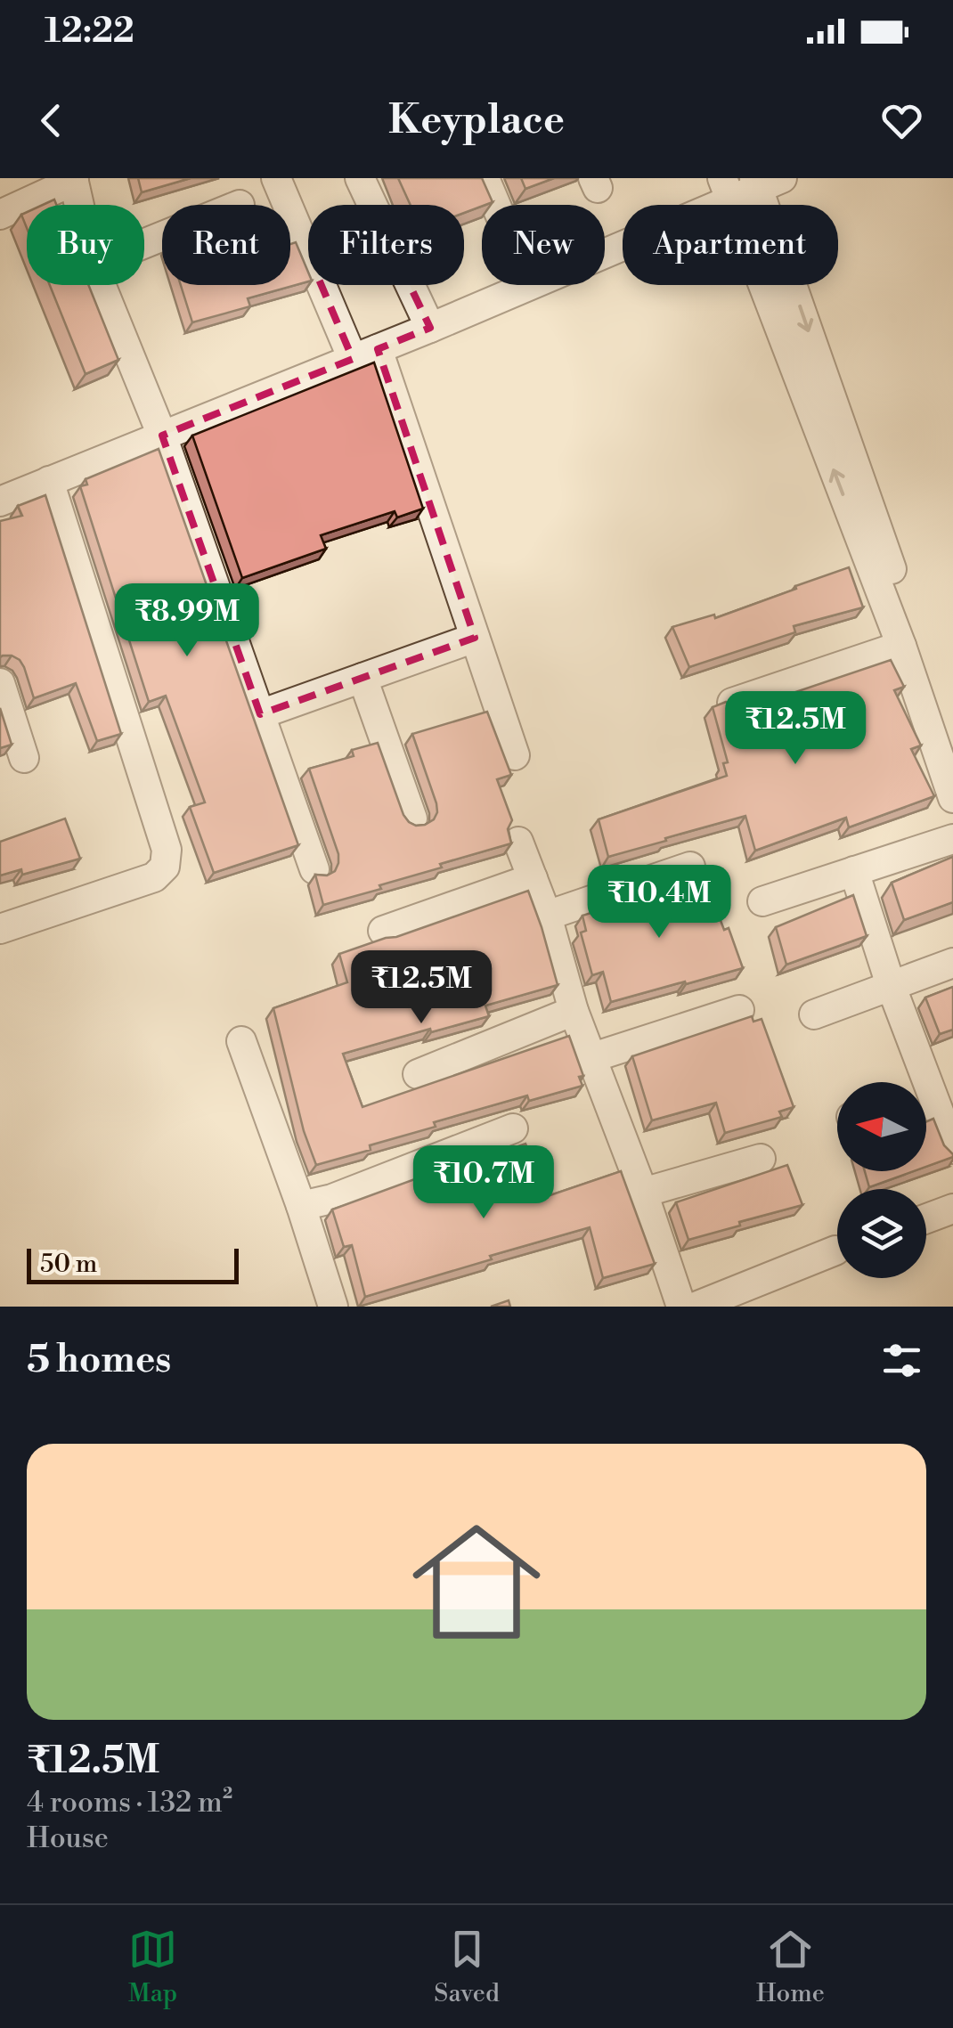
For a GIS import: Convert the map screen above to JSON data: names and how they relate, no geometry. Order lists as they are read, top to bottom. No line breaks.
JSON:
{"scale_bar":"50 m","north":"left","page":{"status":"12:22","header":"Keyplace","chip":["Buy","Rent","Filters","New","Apartment"],"price":["₹8.99M","₹12.5M","₹10.4M","₹12.5M","₹10.7M"],"scale":"50 m","heading":"5 homes","list":[{"name":"₹12.5M","note":"4 rooms · 132 m² · House"}],"tabs":["Map","Saved","Home"]}}
